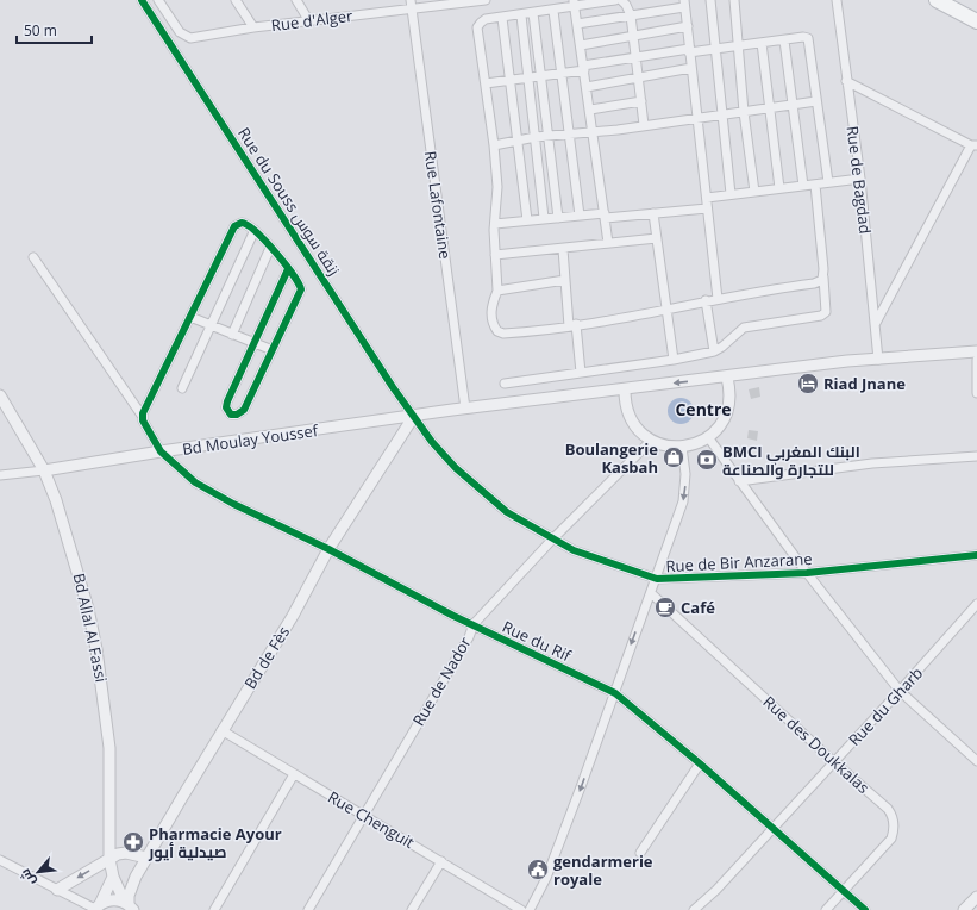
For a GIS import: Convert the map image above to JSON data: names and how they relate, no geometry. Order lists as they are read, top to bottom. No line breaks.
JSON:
{"streets":{"street":["Rue d'Alger","Rue de Bagdad","Rue du Souss زنقة سوس","Rue Lafontaine","Bd Moulay Youssef","Rue de Bir Anzarane","Bd Allal Al Fassi","Rue du Rif","Bd de Fès","Rue de Nador","Rue du Gharb","Rue des Doukkalas","Rue Chenguit"]},"crossings":[["Rue d'Alger","Rue Lafontaine"],["Rue de Bagdad","Bd Moulay Youssef"],["Rue du Souss زنقة سوس","Bd Moulay Youssef"],["Rue du Souss زنقة سوس","Rue de Bir Anzarane"],["Rue du Souss زنقة سوس","Bd de Fès"],["Rue Lafontaine","Bd Moulay Youssef"],["Bd Moulay Youssef","Rue de Bir Anzarane"],["Bd Moulay Youssef","Bd Allal Al Fassi"],["Bd Moulay Youssef","Rue du Rif"],["Bd Moulay Youssef","Bd de Fès"],["Rue de Bir Anzarane","Bd de Fès"],["Rue de Bir Anzarane","Rue de Nador"],["Bd Allal Al Fassi","Bd de Fès"],["Rue du Rif","Bd de Fès"],["Rue du Rif","Rue de Nador"],["Rue du Rif","Rue du Gharb"],["Rue du Rif","Rue des Doukkalas"],["Bd de Fès","Rue Chenguit"],["Rue de Nador","Rue Chenguit"],["Rue du Gharb","Rue des Doukkalas"]],"districts":["Centre"],"places":{"hotel":["Riad Jnane"],"shop":["Boulangerie Kasbah"],"bank":["BMCI البنك المغربي للتجارة والصناعة"],"cafe":["Café"],"pharmacy":["Pharmacie Ayour صيدلية أيور"],"public building":["gendarmerie royale"]},"scale_bar":"50 m","north":"bottom left"}
